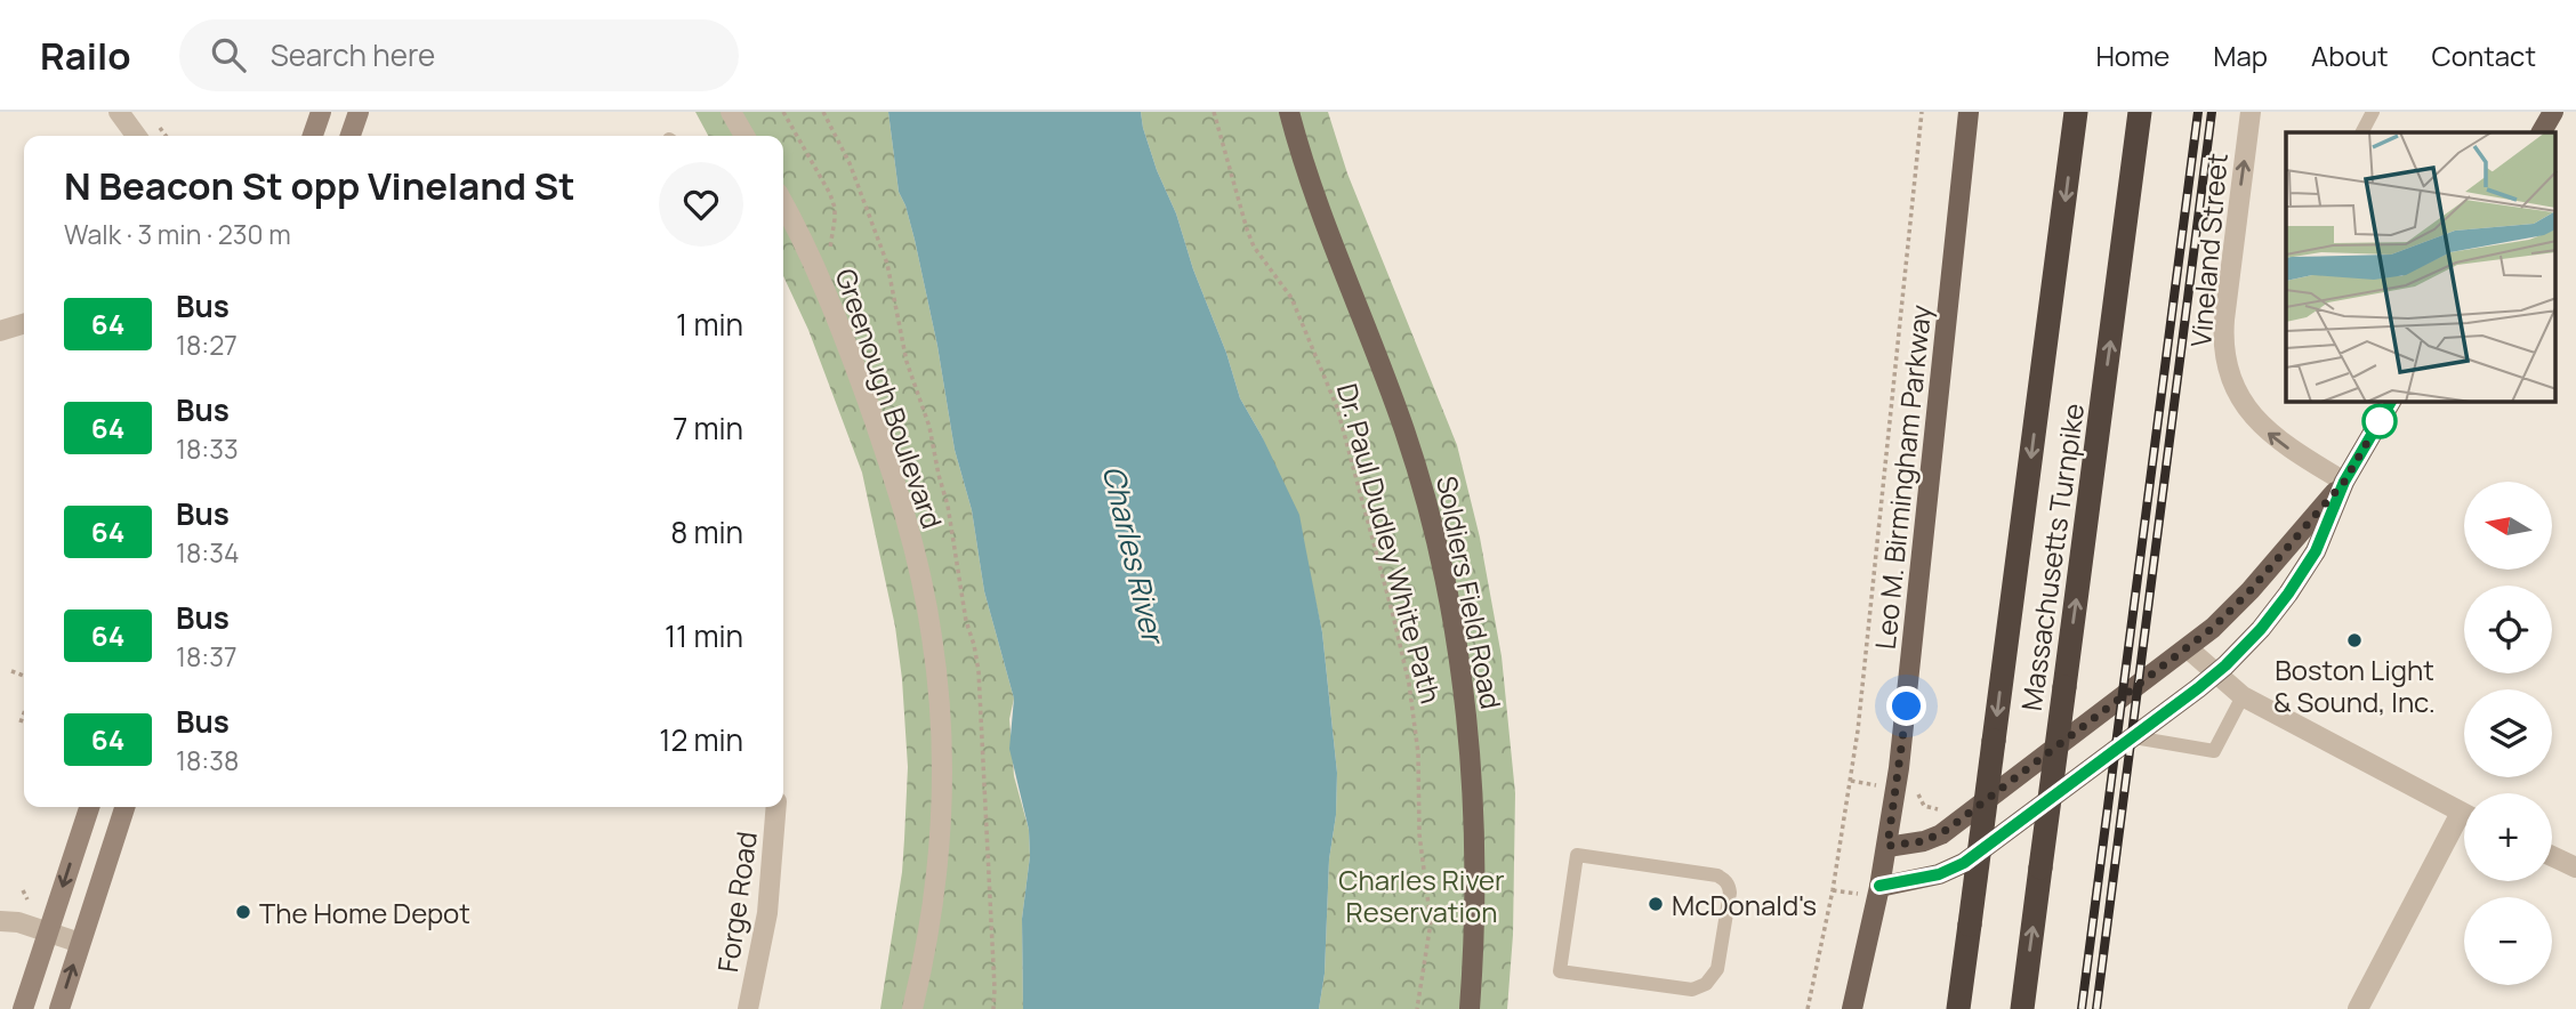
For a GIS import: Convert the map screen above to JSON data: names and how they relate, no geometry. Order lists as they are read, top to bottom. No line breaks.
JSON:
{"streets":{"highway":["Massachusetts Turnpike"],"main road":["Leo M. Birmingham Parkway","Soldiers Field Road"],"street":["Vineland Street","Greenough Boulevard","Forge Road"],"path":["Dr. Paul Dudley White Path"]},"one_way":["Vineland Street"],"water":["Charles River"],"parks":["Charles River Reservation"],"places":["Boston Light & Sound, Inc.","McDonald's","The Home Depot"],"lines":["bus line 64"],"north":"left","page":{"header":"Railo","search":"Search here","nav":["Home","Map","About","Contact"],"heading":["N Beacon St opp Vineland St","Walk · 3 min · 230 m"],"list":[{"mark":"64","name":"Bus","note":"18:27","value":"1 min"},{"mark":"64","name":"Bus","note":"18:33","value":"7 min"},{"mark":"64","name":"Bus","note":"18:34","value":"8 min"},{"mark":"64","name":"Bus","note":"18:37","value":"11 min"},{"mark":"64","name":"Bus","note":"18:38","value":"12 min"}],"map_buttons":["+","−"]}}
